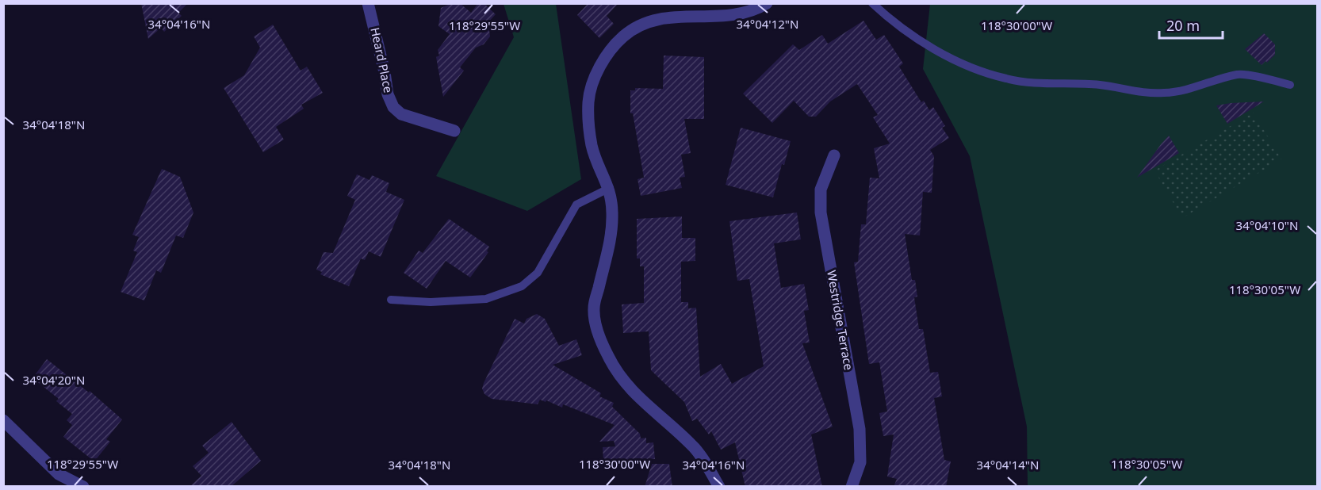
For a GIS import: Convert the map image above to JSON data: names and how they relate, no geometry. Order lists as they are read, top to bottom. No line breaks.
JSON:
{"streets":{"street":["Heard Place","Westridge Terrace"]},"scale_bar":"20 m","coordinates":["34°04'16\"N","34°04'12\"N","118°29'55\"W","118°30'00\"W","34°04'18\"N","34°04'10\"N","118°30'05\"W","34°04'20\"N","34°04'14\"N"]}
